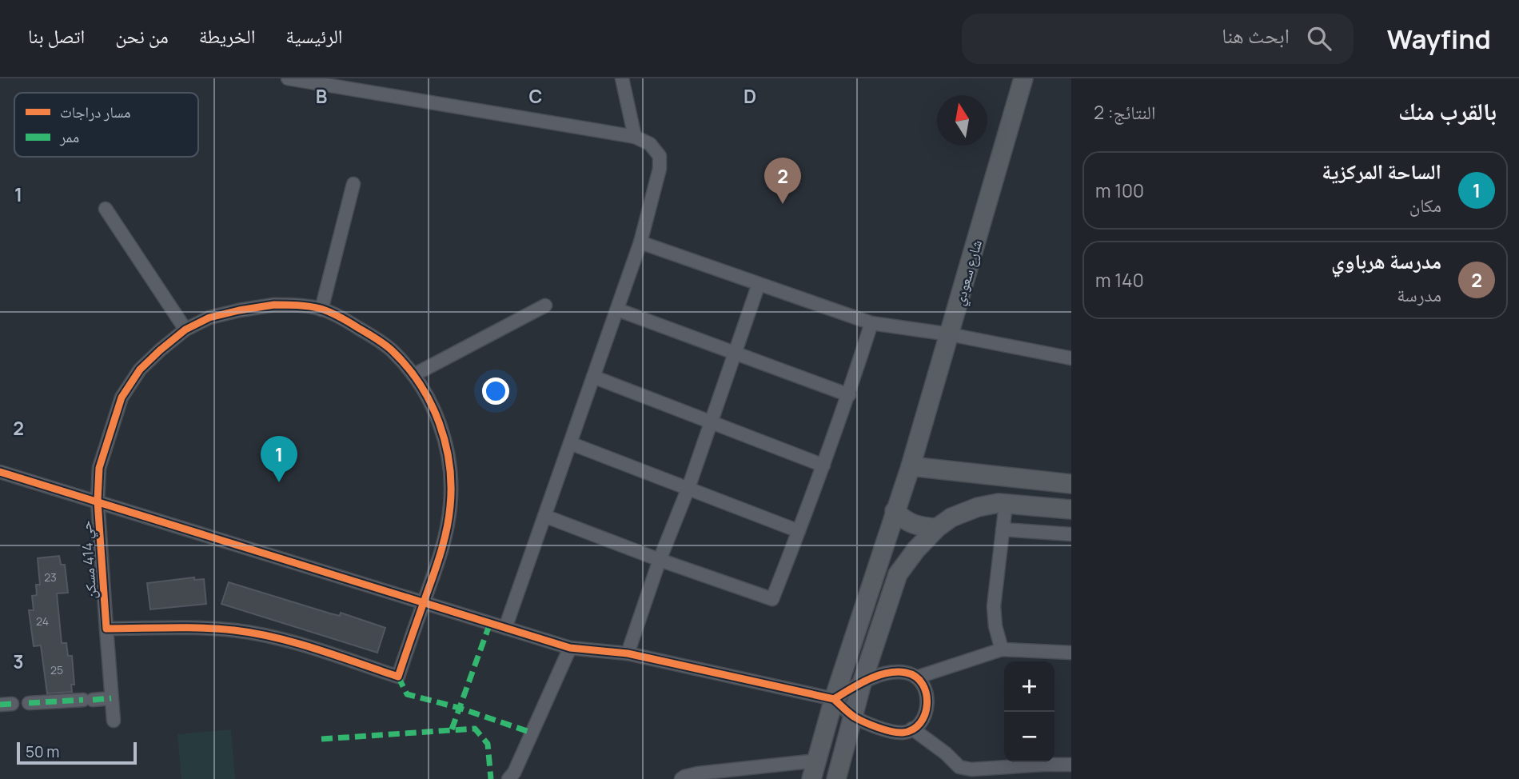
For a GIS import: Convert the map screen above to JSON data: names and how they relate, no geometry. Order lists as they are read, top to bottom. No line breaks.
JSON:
{"streets":{"main road":["شارع سعودي"],"street":["حي 414 مسكن"]},"house_numbers":["23","24","25"],"legend":["مسار دراجات","ممر"],"scale_bar":"50 m","north":"top","page":{"header":"Wayfind","search":"ابحث هنا","nav":["الرئيسية","الخريطة","من نحن","اتصل بنا"],"heading":["بالقرب منك","النتائج: 2"],"list":[{"mark":"1","name":"الساحة المركزية","note":"مكان","value":"100 m"},{"mark":"2","name":"مدرسة هرباوي","note":"مدرسة","value":"140 m"}],"pins":["2","1"],"map_buttons":["+","−"],"scale":"50 m"},"grid":{"columns":["B","C","D"],"rows":["1","2","3"]}}
